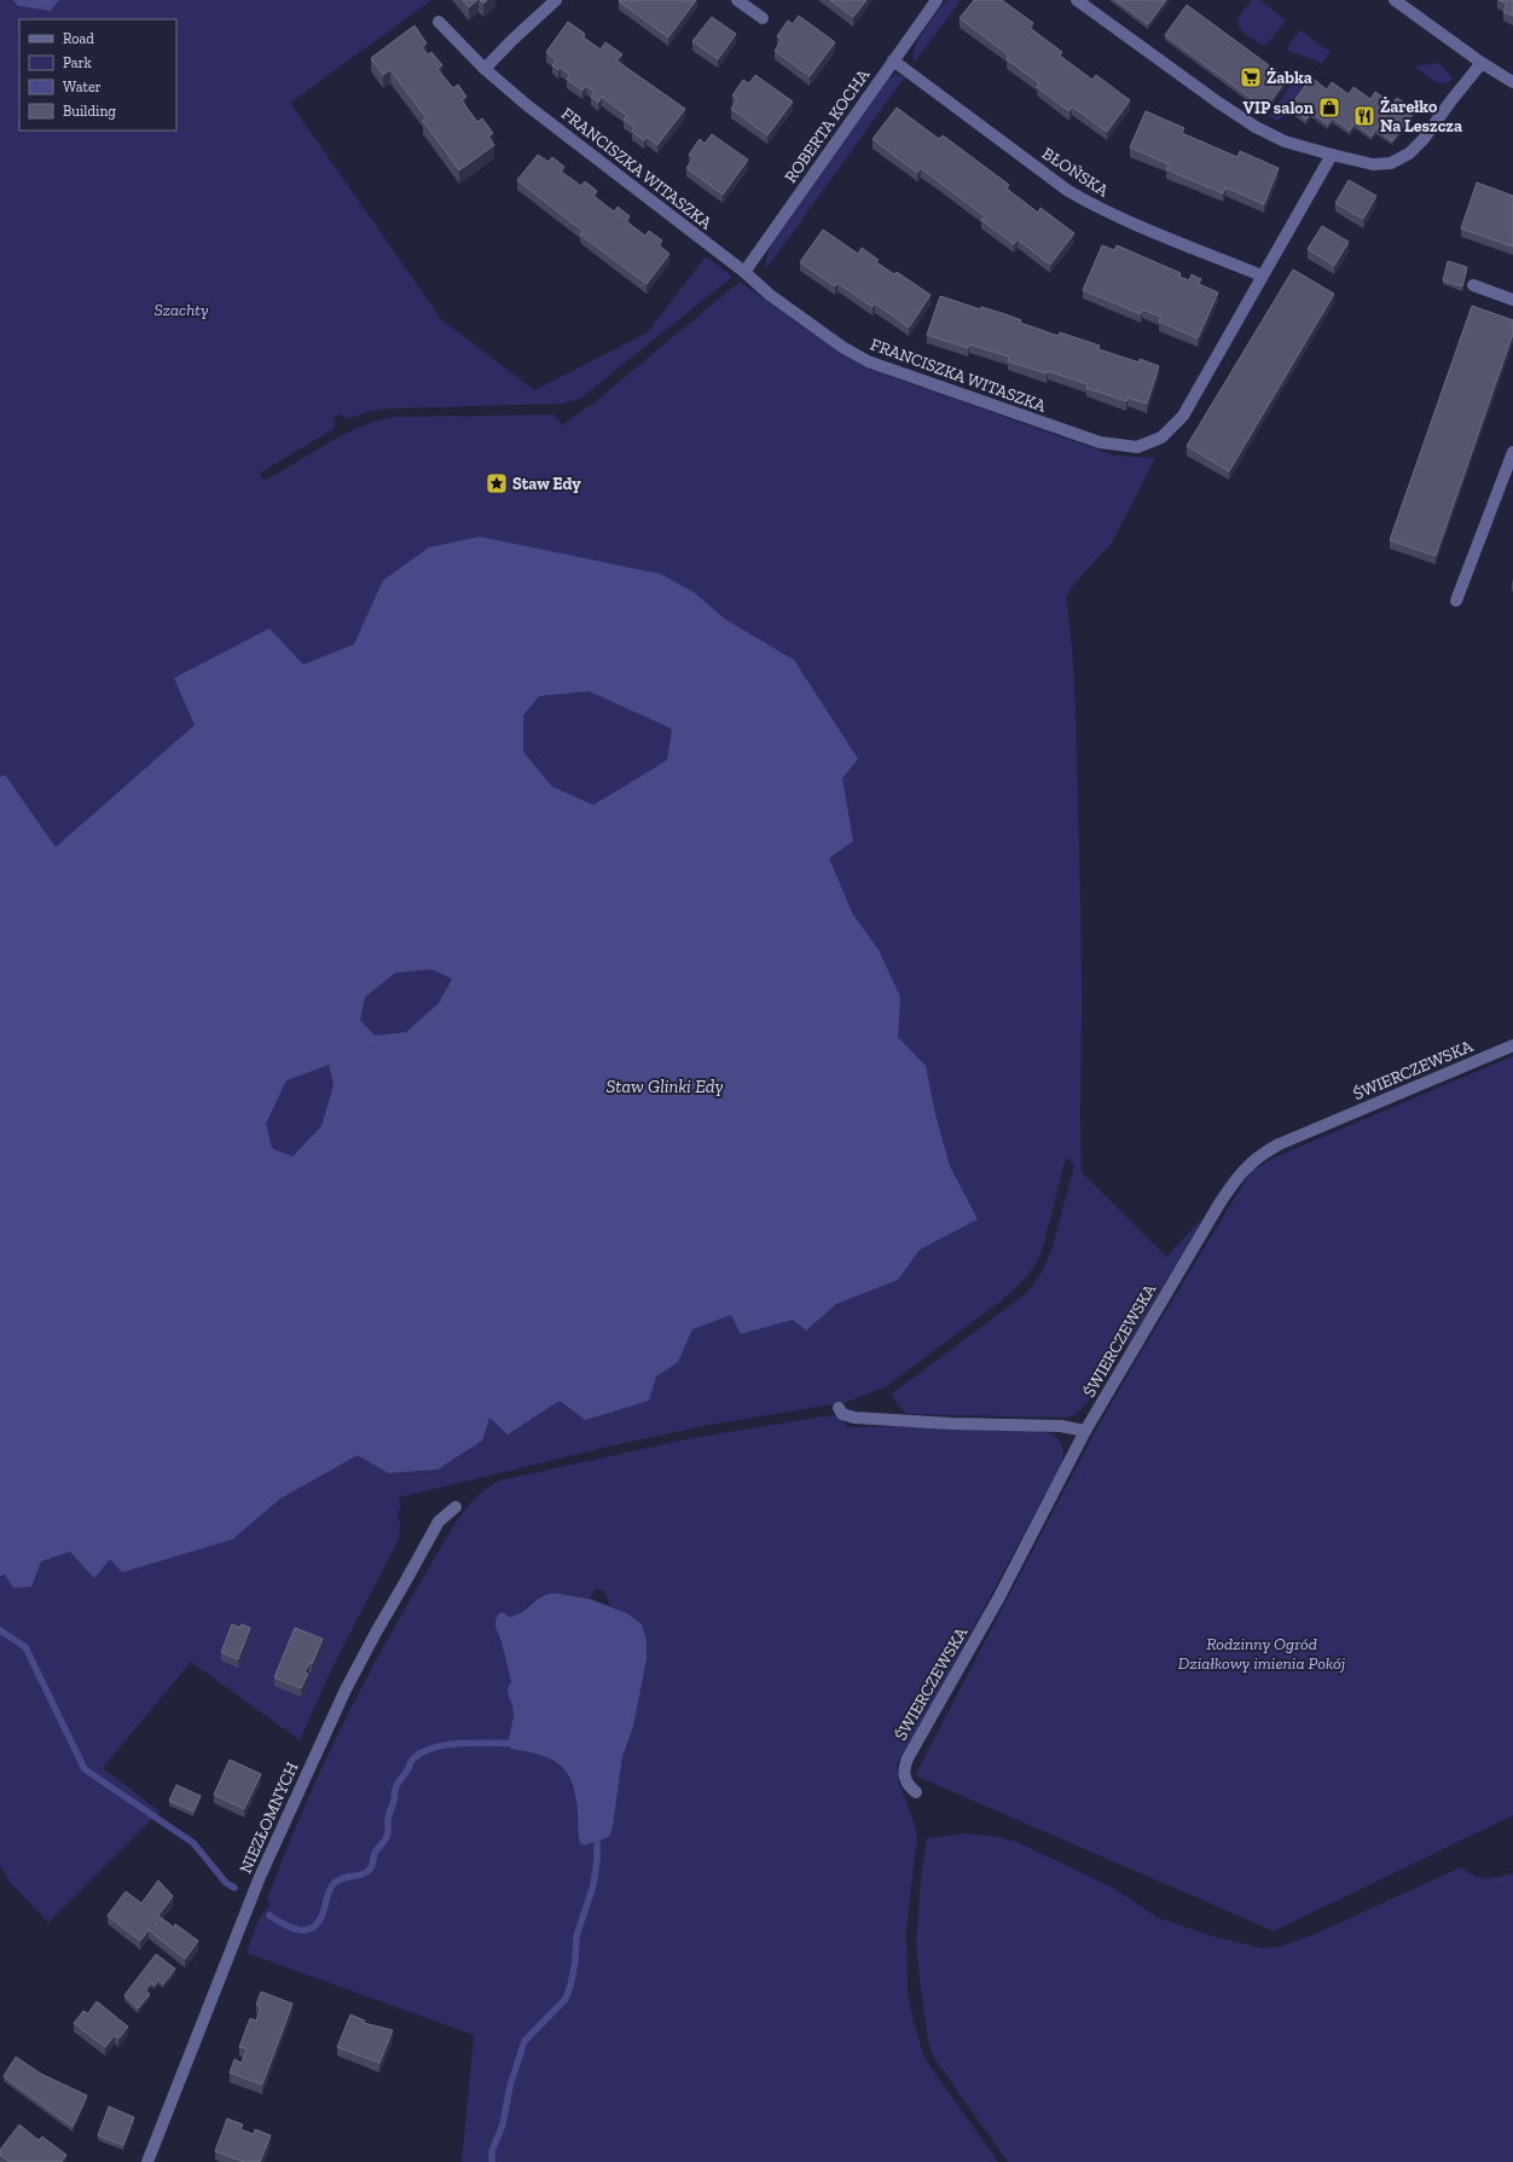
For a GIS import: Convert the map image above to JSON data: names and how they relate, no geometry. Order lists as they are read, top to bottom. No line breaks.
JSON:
{"streets":{"street":["ROBERTA KOCHA","FRANCISZKA WITASZKA","BŁOŃSKA","ŚWIERCZEWSKA","NIEZŁOMNYCH"]},"crossings":[["ROBERTA KOCHA","FRANCISZKA WITASZKA"],["ROBERTA KOCHA","BŁOŃSKA"],["FRANCISZKA WITASZKA","BŁOŃSKA"]],"water":["Staw Glinki Edy"],"parks":["Szachty","Rodzinny Ogród Działkowy imienia Pokój"],"places":{"supermarket":["Żabka"],"shop":["VIP salon"],"restaurant":["Żarełko Na Leszcza"],"place":["Staw Edy"]},"legend":["Road","Park","Water","Building"]}
